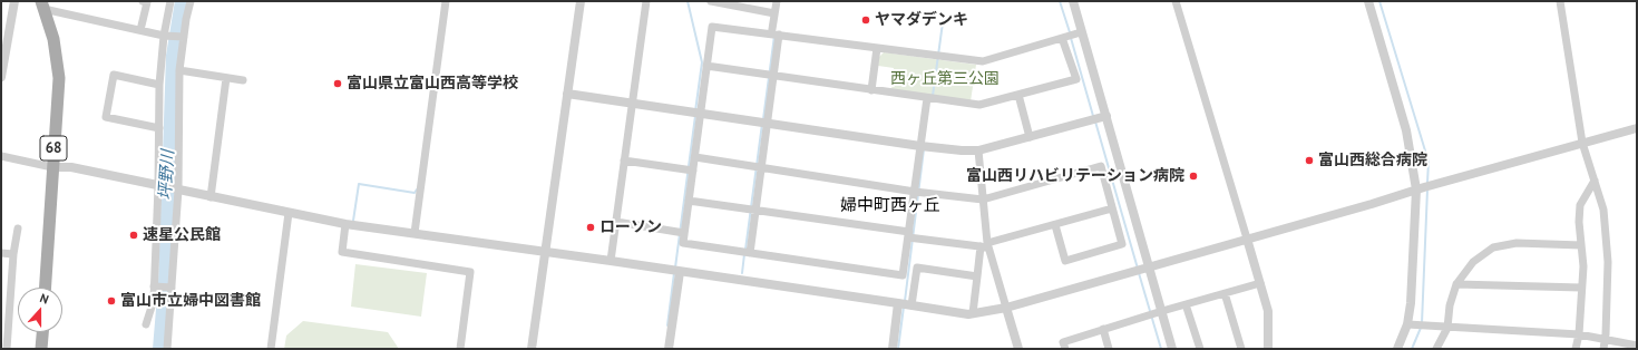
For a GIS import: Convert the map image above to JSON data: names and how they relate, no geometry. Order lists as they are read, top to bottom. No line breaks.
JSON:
{"streets":{"main road":["68"]},"districts":["婦中町西ヶ丘"],"water":["坪野川"],"parks":["西ヶ丘第三公園"],"places":["ヤマダデンキ","富山県立富山西高等学校","富山西総合病院","富山西リハビリテーション病院","ローソン","速星公民館","富山市立婦中図書館"],"north":"top"}
